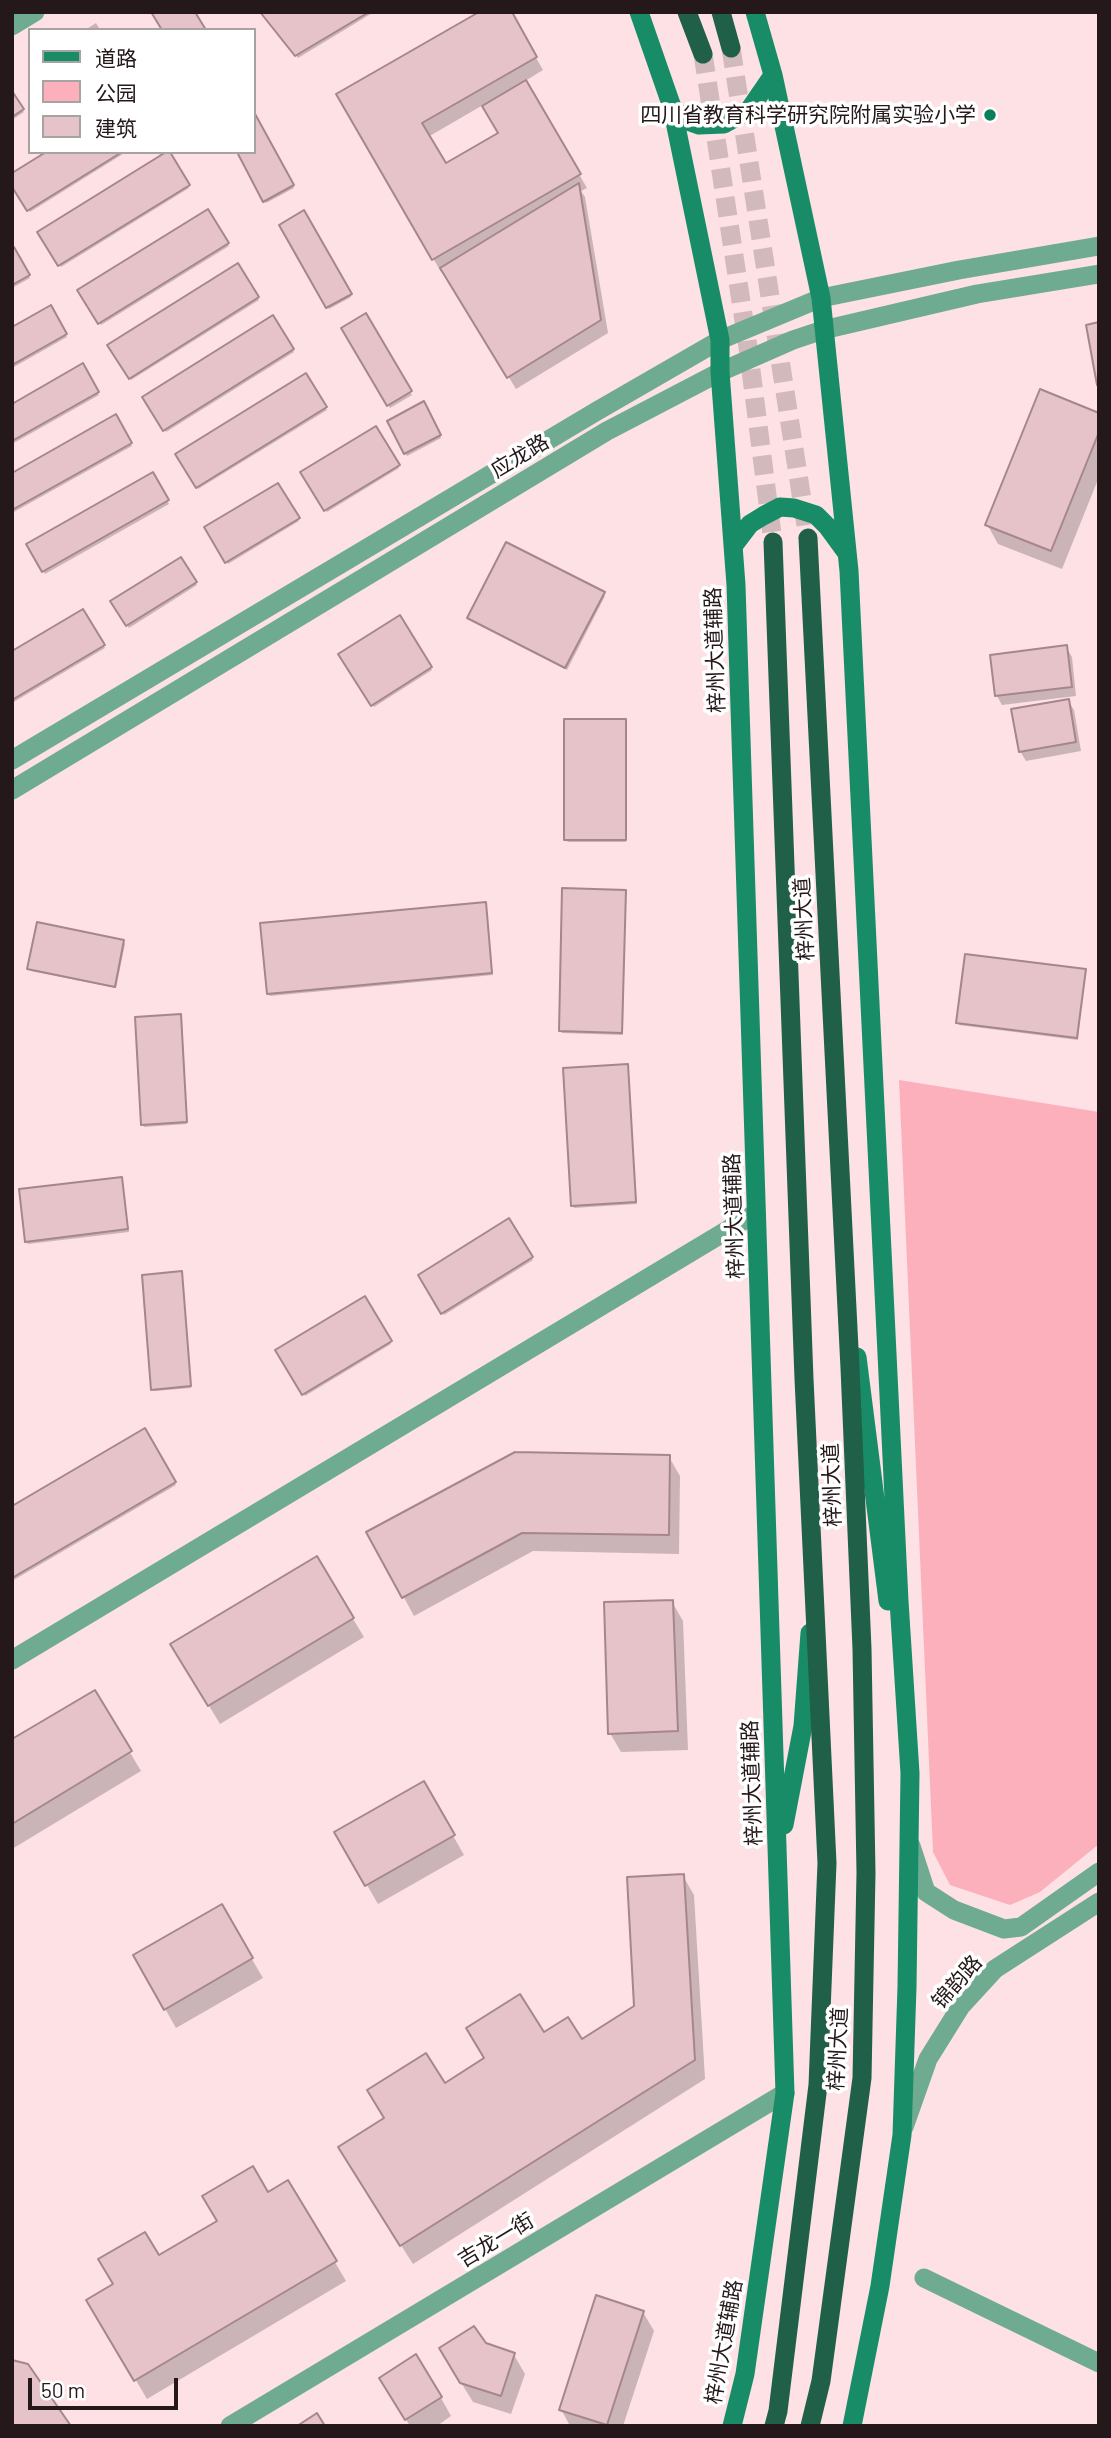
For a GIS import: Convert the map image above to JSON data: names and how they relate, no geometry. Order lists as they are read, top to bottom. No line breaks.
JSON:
{"streets":{"highway":["梓州大道"],"main road":["梓州大道辅路"],"street":["应龙路","锦韵路","吉龙一街"]},"crossings":[["应龙路","梓州大道辅路"],["梓州大道辅路","吉龙一街"]],"places":["四川省教育科学研究院附属实验小学"],"legend":["道路","公园","建筑"],"scale_bar":"50 m"}
